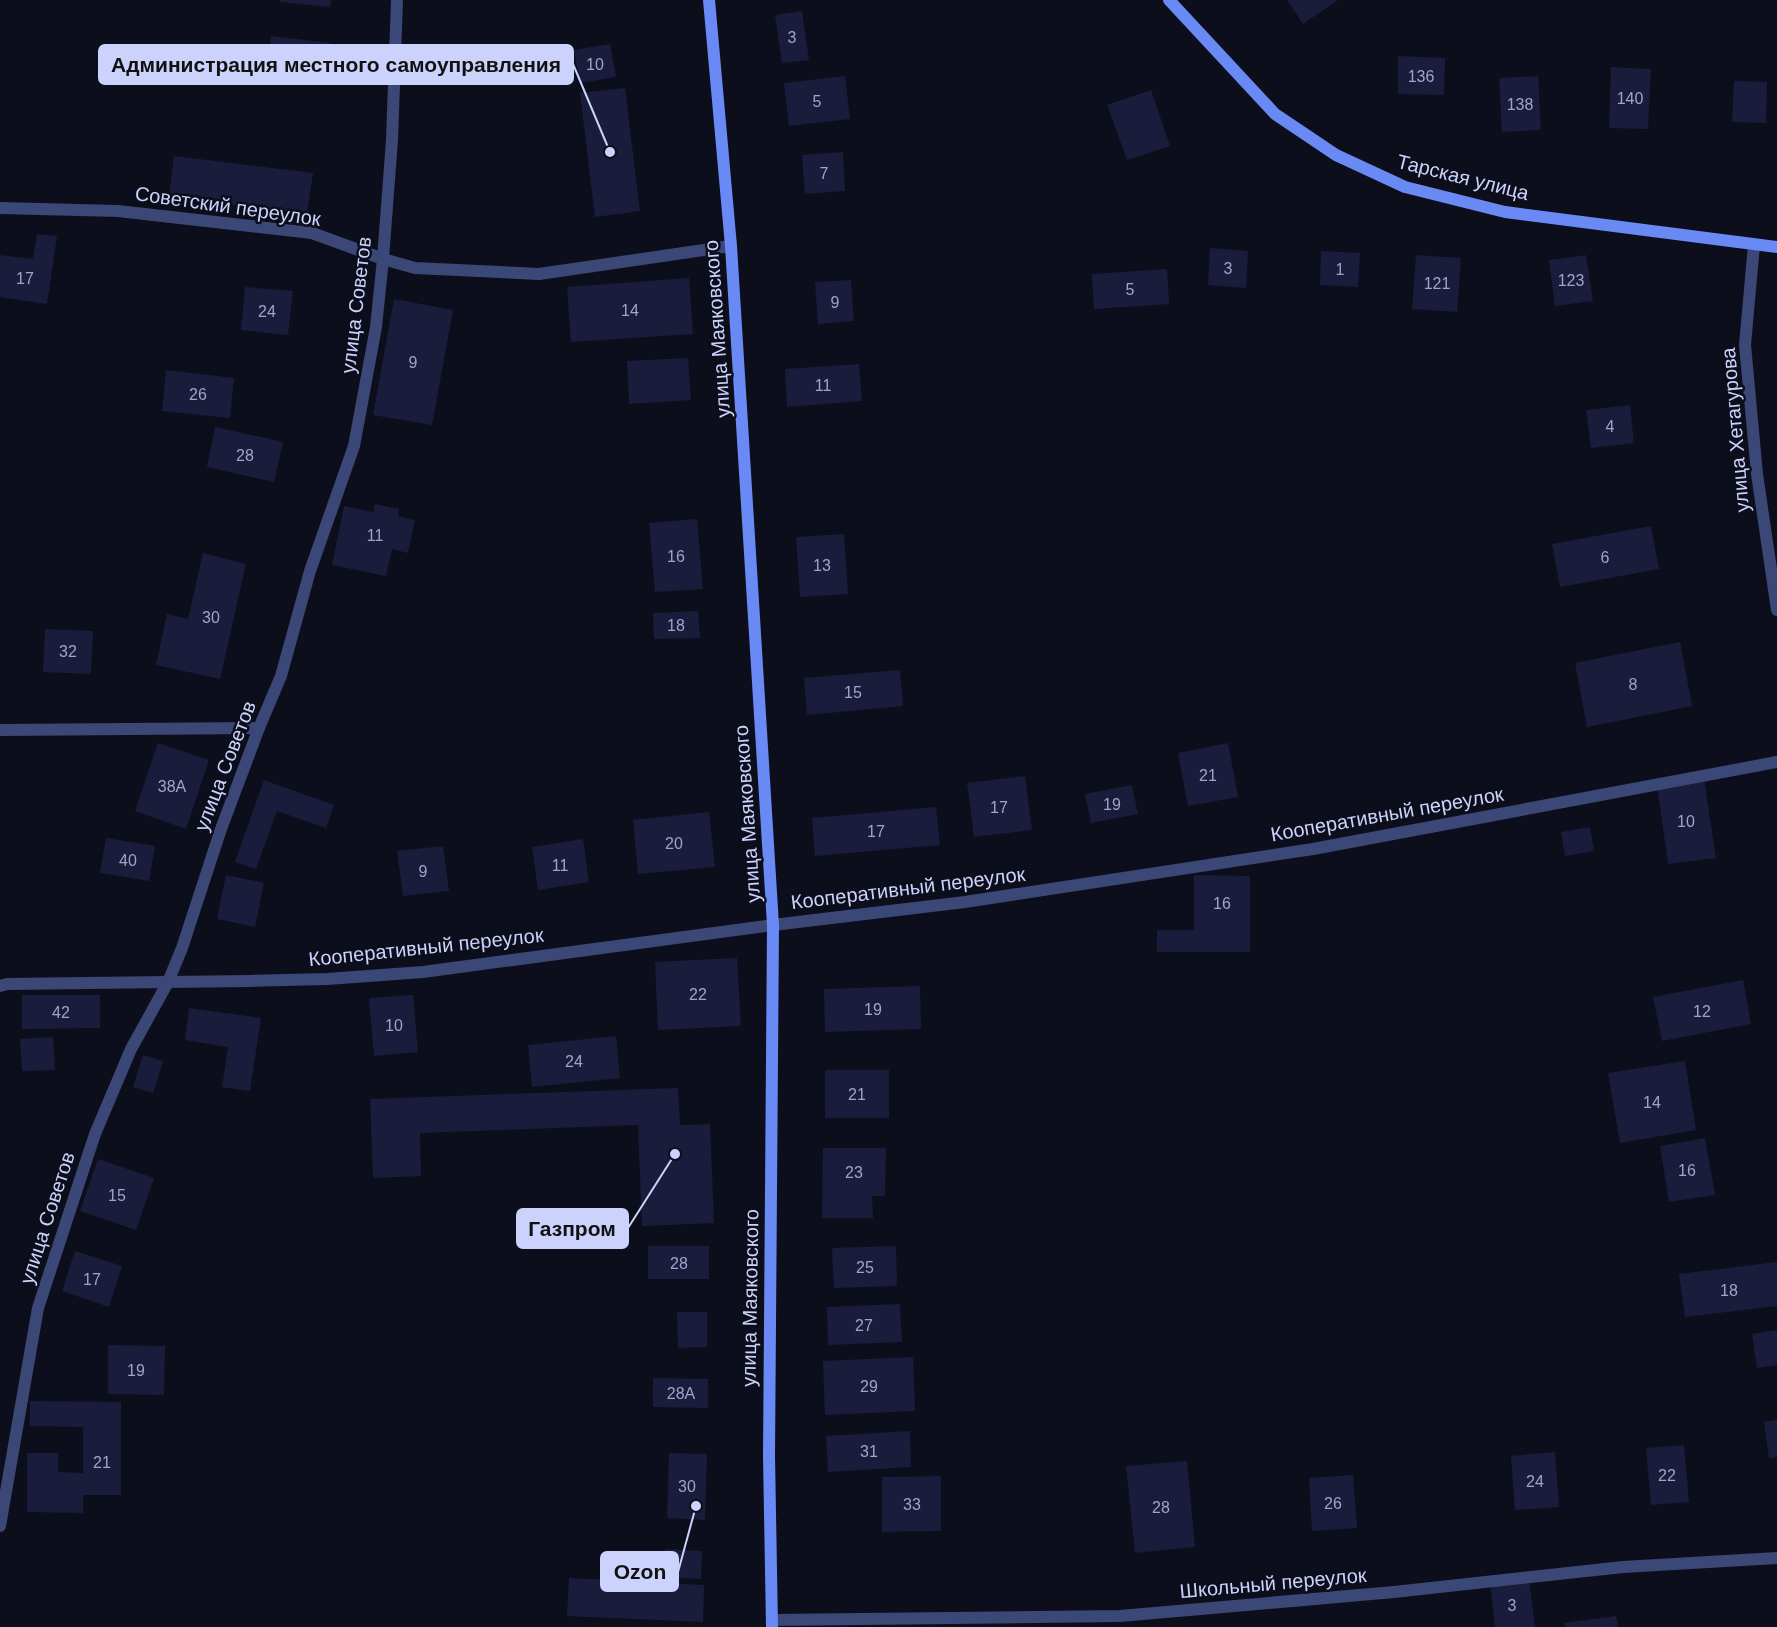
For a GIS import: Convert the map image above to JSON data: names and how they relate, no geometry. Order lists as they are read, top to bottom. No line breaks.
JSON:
{"streets":{"street":["Тарская улица","Советский переулок","улица Советов","улица Маяковского","улица Хетагурова","Кооперативный переулок","Школьный переулок"]},"crossings":[["Тарская улица","улица Хетагурова"],["Советский переулок","улица Советов"],["Советский переулок","улица Маяковского"],["улица Советов","Кооперативный переулок"],["улица Маяковского","Кооперативный переулок"],["улица Маяковского","Школьный переулок"]],"places":["Администрация местного самоуправления","Газпром","Ozon"],"house_numbers":["3","10","136","140","5","138","7","3","1","17","123","121","5","9","14","24","9","11","26","4","28","11","16","6","13","30","18","32","8","15","21","38А","19","17","10","17","20","40","11","9","16","22","19","12","42","10","24","21","14","16","23","15","28","25","17","18","27","19","29","28А","31","21","22","24","30","26","33","28","3"]}
